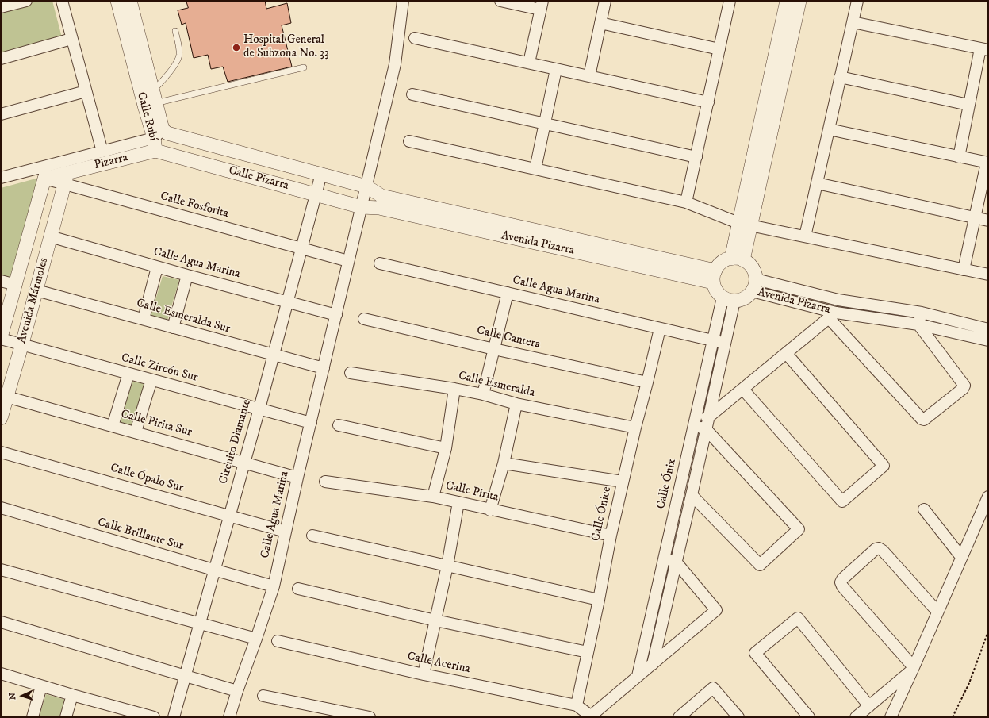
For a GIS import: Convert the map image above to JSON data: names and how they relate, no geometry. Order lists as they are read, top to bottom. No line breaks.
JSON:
{"streets":{"street":["Calle Rubí","Pizarra","Calle Pizarra","Calle Fosforita","Avenida Pizarra","Calle Agua Marina","Avenida Mármoles","Calle Esmeralda Sur","Calle Cantera","Calle Zircón Sur","Calle Esmeralda","Calle Pirita Sur","Circuito Diamante","Calle Ópalo Sur","Calle Ónix","Calle Pirita","Calle Ónice","Calle Brillante Sur","Calle Acerina"]},"crossings":[["Calle Rubí","Pizarra"],["Calle Rubí","Calle Pizarra"],["Pizarra","Calle Pizarra"],["Pizarra","Calle Fosforita"],["Pizarra","Avenida Mármoles"],["Calle Pizarra","Avenida Pizarra"],["Calle Pizarra","Calle Agua Marina"],["Calle Pizarra","Circuito Diamante"],["Calle Fosforita","Calle Agua Marina"],["Calle Fosforita","Avenida Mármoles"],["Calle Fosforita","Circuito Diamante"],["Avenida Pizarra","Calle Agua Marina"],["Avenida Pizarra","Calle Ónix"],["Calle Agua Marina","Avenida Mármoles"],["Calle Agua Marina","Calle Esmeralda Sur"],["Calle Agua Marina","Calle Zircón Sur"],["Calle Agua Marina","Calle Pirita Sur"],["Calle Agua Marina","Circuito Diamante"],["Calle Agua Marina","Calle Ópalo Sur"],["Calle Agua Marina","Calle Ónix"],["Calle Agua Marina","Calle Ónice"],["Calle Agua Marina","Calle Brillante Sur"],["Avenida Mármoles","Calle Esmeralda Sur"],["Avenida Mármoles","Calle Zircón Sur"],["Avenida Mármoles","Calle Pirita Sur"],["Calle Esmeralda Sur","Circuito Diamante"],["Calle Cantera","Calle Ónice"],["Calle Zircón Sur","Circuito Diamante"],["Calle Esmeralda","Calle Ónice"],["Calle Pirita Sur","Circuito Diamante"],["Circuito Diamante","Calle Ópalo Sur"],["Circuito Diamante","Calle Brillante Sur"],["Calle Pirita","Calle Ónice"],["Calle Ónice","Calle Acerina"]],"places":["Hospital General de Subzona No. 33"],"north":"left"}
